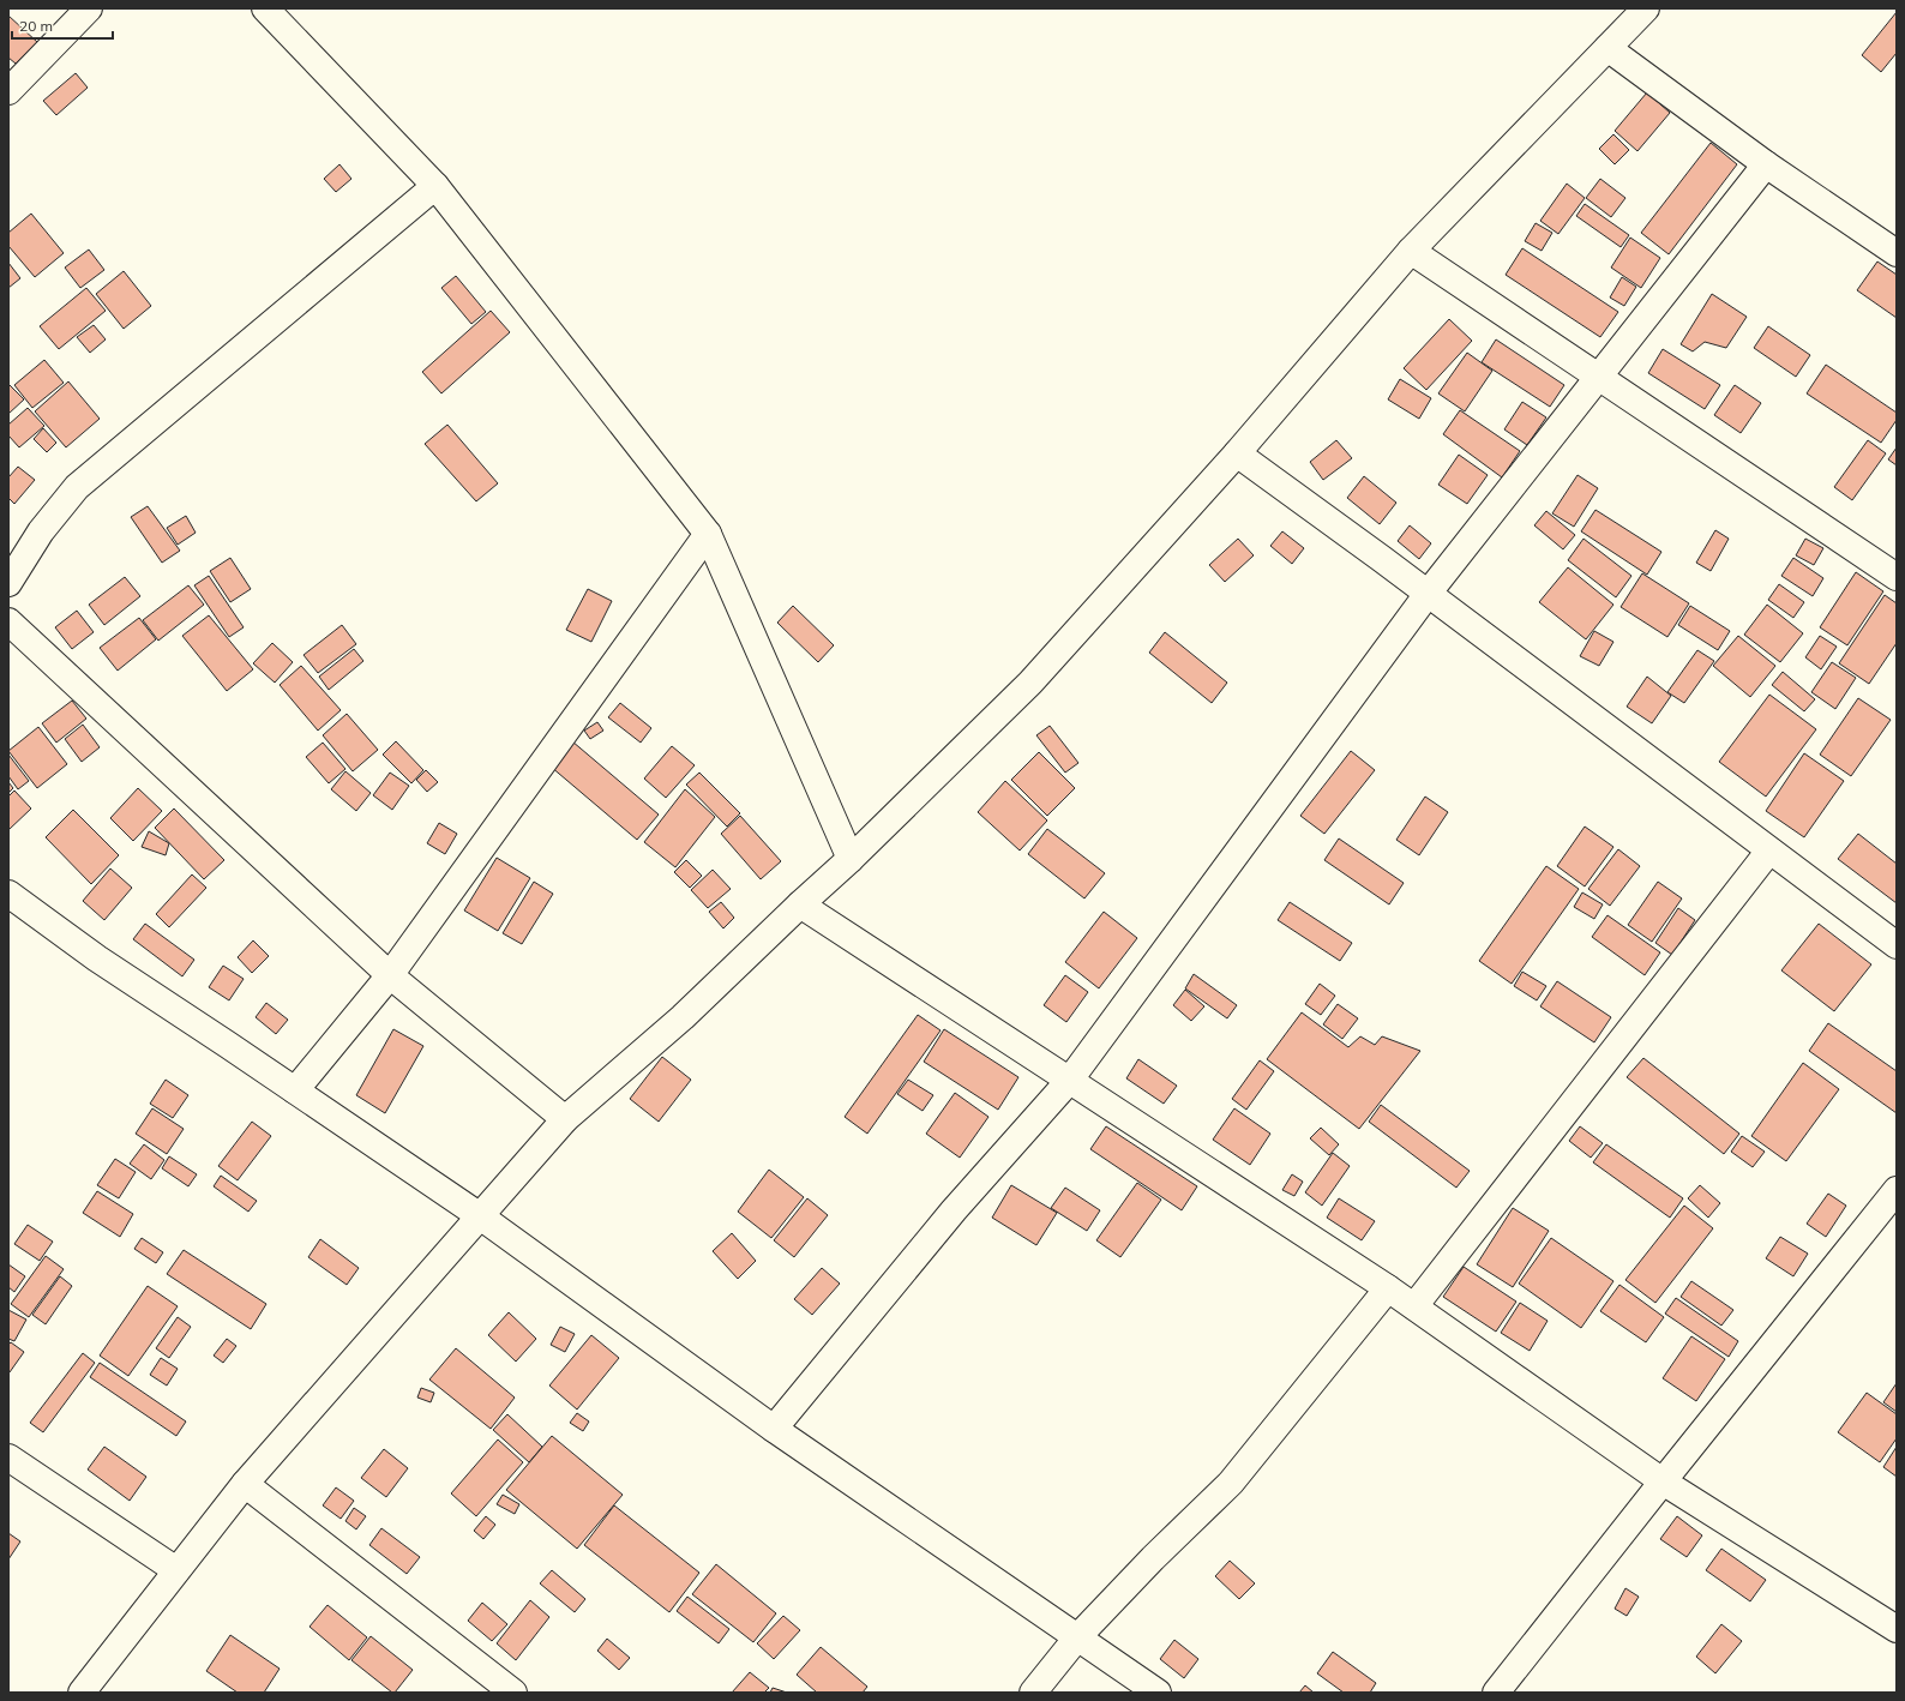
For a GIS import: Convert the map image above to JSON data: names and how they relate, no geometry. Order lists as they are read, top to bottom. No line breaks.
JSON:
{"scale_bar":"20 m"}
